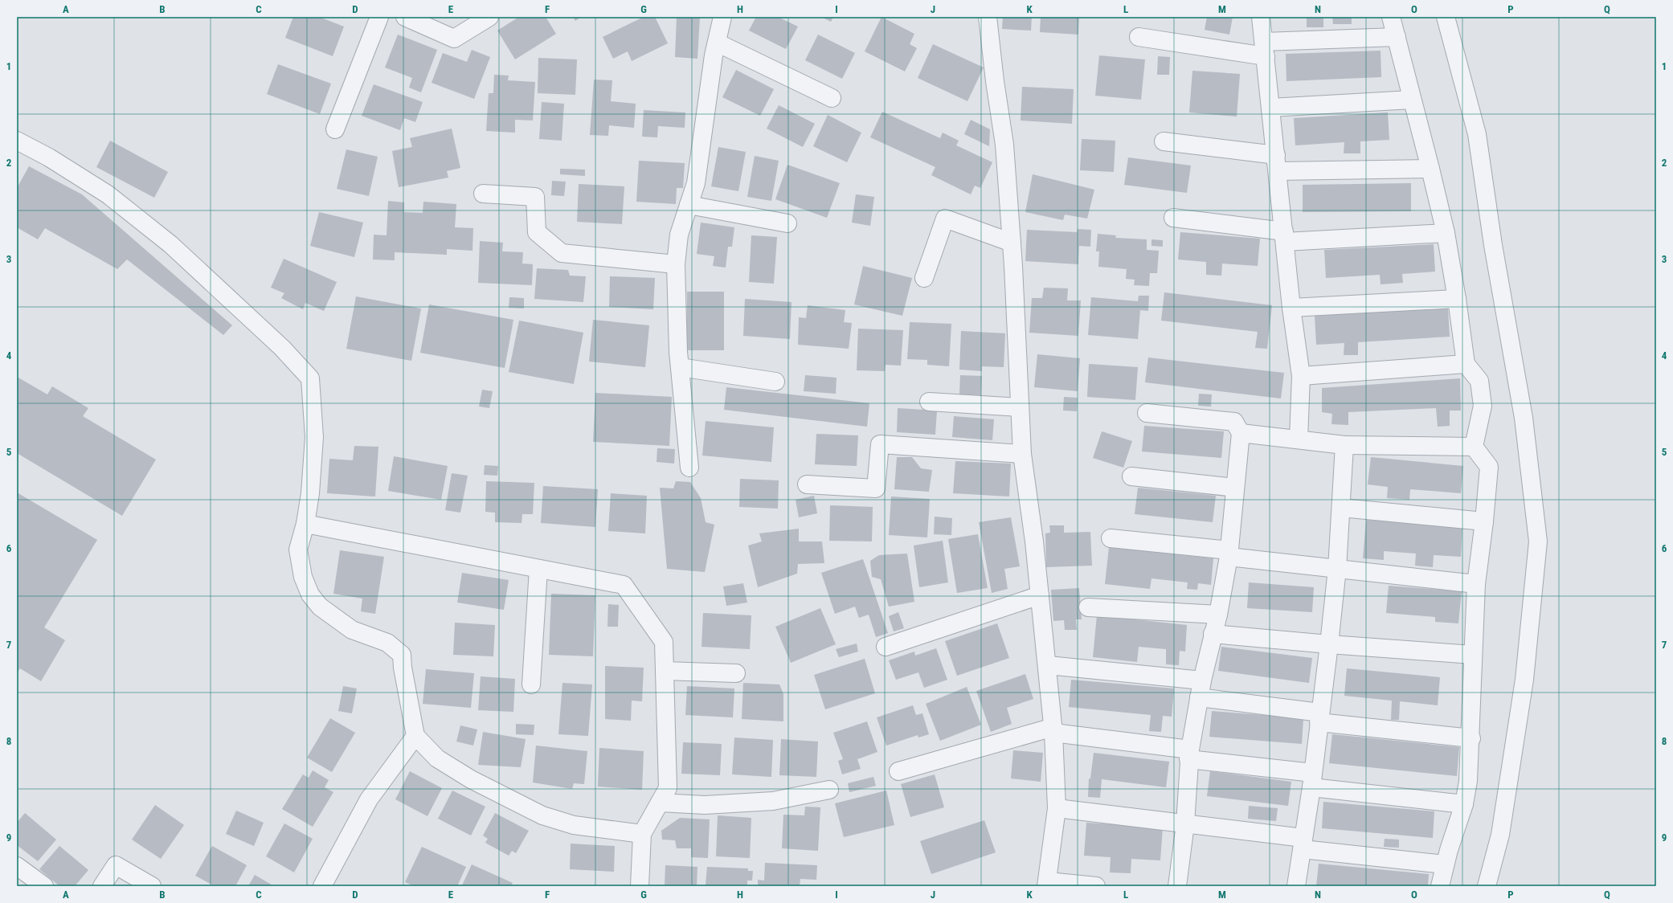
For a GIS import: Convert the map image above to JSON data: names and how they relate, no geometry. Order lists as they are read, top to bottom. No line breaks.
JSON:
{"grid":{"columns":["A","B","C","D","E","F","G","H","I","J","K","L","M","N","O","P","Q"],"rows":["1","2","3","4","5","6","7","8","9"]}}
